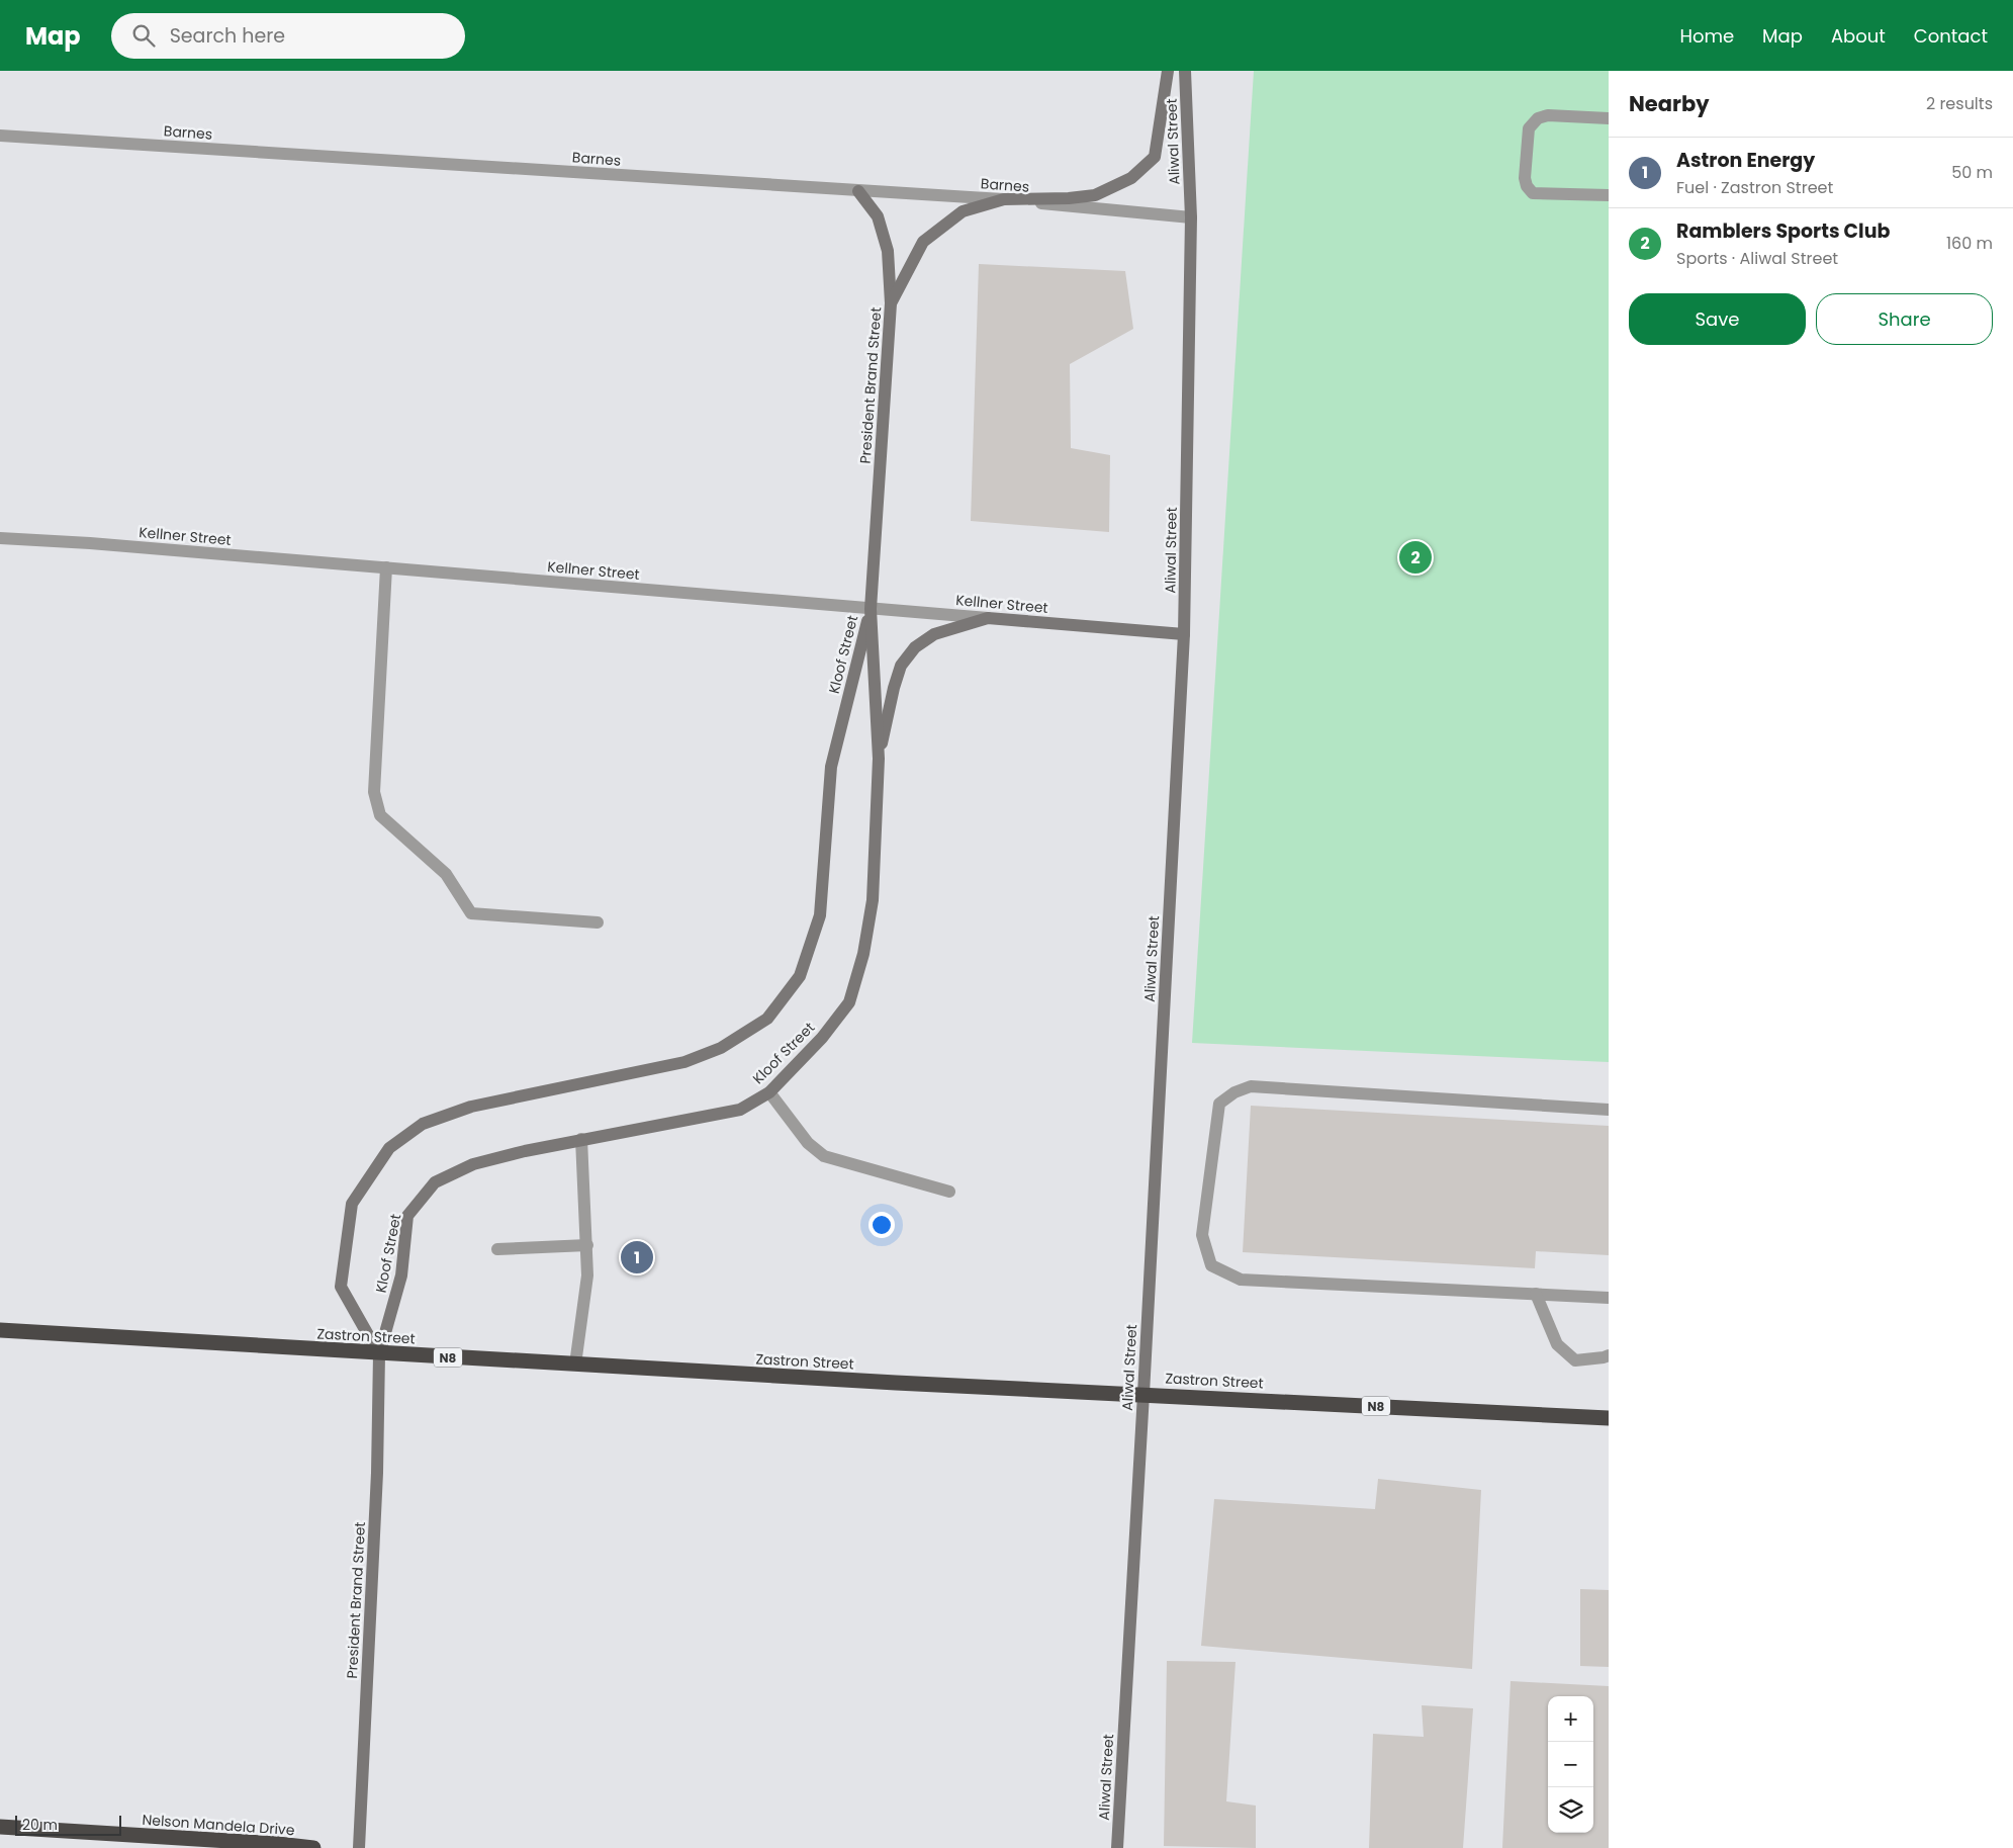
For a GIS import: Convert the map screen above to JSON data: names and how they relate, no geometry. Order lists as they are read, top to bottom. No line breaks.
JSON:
{"streets":{"highway":["Zastron Street","N8","Nelson Mandela Drive"],"main road":["Aliwal Street","President Brand Street","Kellner Street","Kloof Street"],"street":["Barnes"]},"crossings":[["Barnes","Aliwal Street"],["Barnes","President Brand Street"],["Aliwal Street","Kellner Street"],["Aliwal Street","Zastron Street"],["President Brand Street","Kellner Street"],["President Brand Street","Kloof Street"],["President Brand Street","Zastron Street"],["Kellner Street","Kloof Street"],["Kloof Street","Zastron Street"]],"scale_bar":"20 m","page":{"header":"Map","search":"Search here","nav":["Home","Map","About","Contact"],"heading":["Nearby","2 results"],"list":[{"mark":"1","name":"Astron Energy","note":"Fuel · Zastron Street","value":"50 m"},{"mark":"2","name":"Ramblers Sports Club","note":"Sports · Aliwal Street","value":"160 m"}],"buttons":["Save","Share"],"pins":["2","1"],"map_buttons":["+","−"],"scale":"20 m"}}
